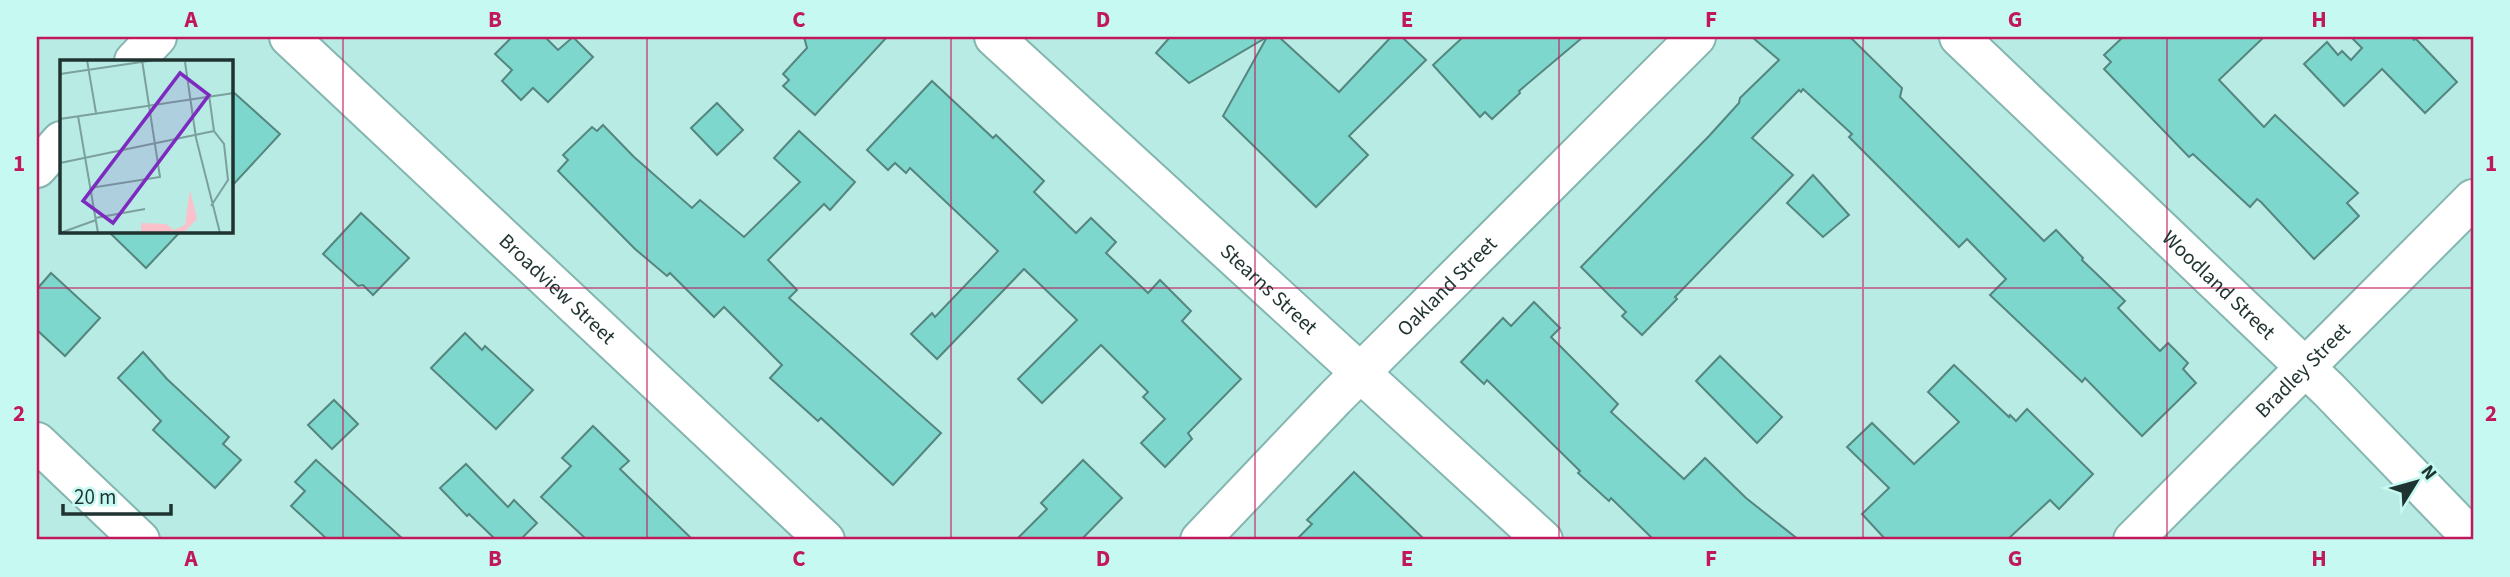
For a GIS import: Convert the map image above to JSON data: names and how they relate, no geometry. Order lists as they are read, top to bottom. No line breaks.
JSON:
{"streets":{"street":["Woodland Street","Oakland Street","Stearns Street","Broadview Street","Bradley Street"]},"crossings":[["Woodland Street","Bradley Street"],["Oakland Street","Stearns Street"]],"scale_bar":"20 m","north":"top right","grid":{"columns":["A","B","C","D","E","F","G","H"],"rows":["1","2"]}}
